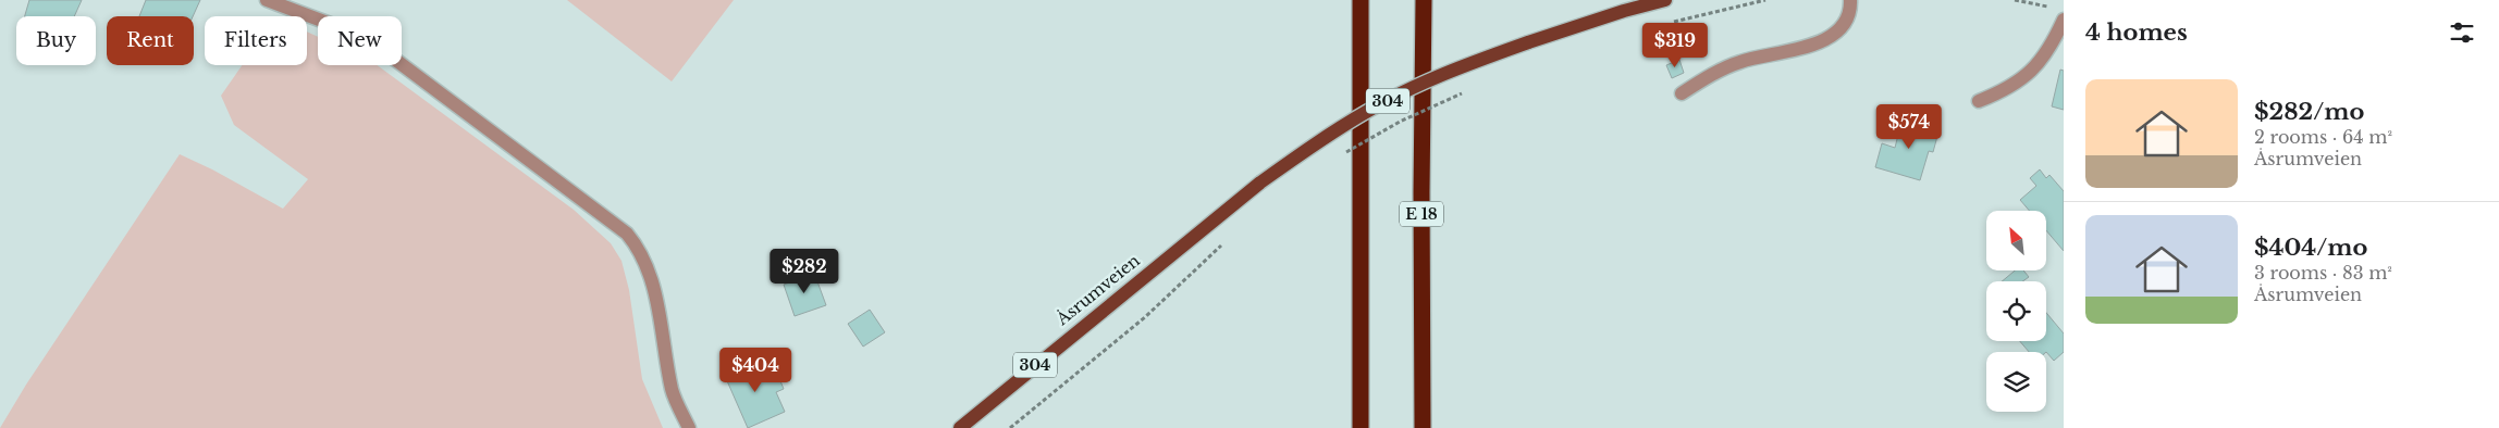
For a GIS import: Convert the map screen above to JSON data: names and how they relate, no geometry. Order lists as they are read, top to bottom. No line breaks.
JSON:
{"streets":{"highway":["E 18"],"main road":["304","Åsrumveien"]},"north":"top left","page":{"heading":"4 homes","chip":["Buy","Rent","Filters","New"],"price":["$319","$574","$282","$404"],"list":[{"name":"$282/mo","note":"2 rooms · 64 m² · Åsrumveien"},{"name":"$404/mo","note":"3 rooms · 83 m² · Åsrumveien"}]}}
